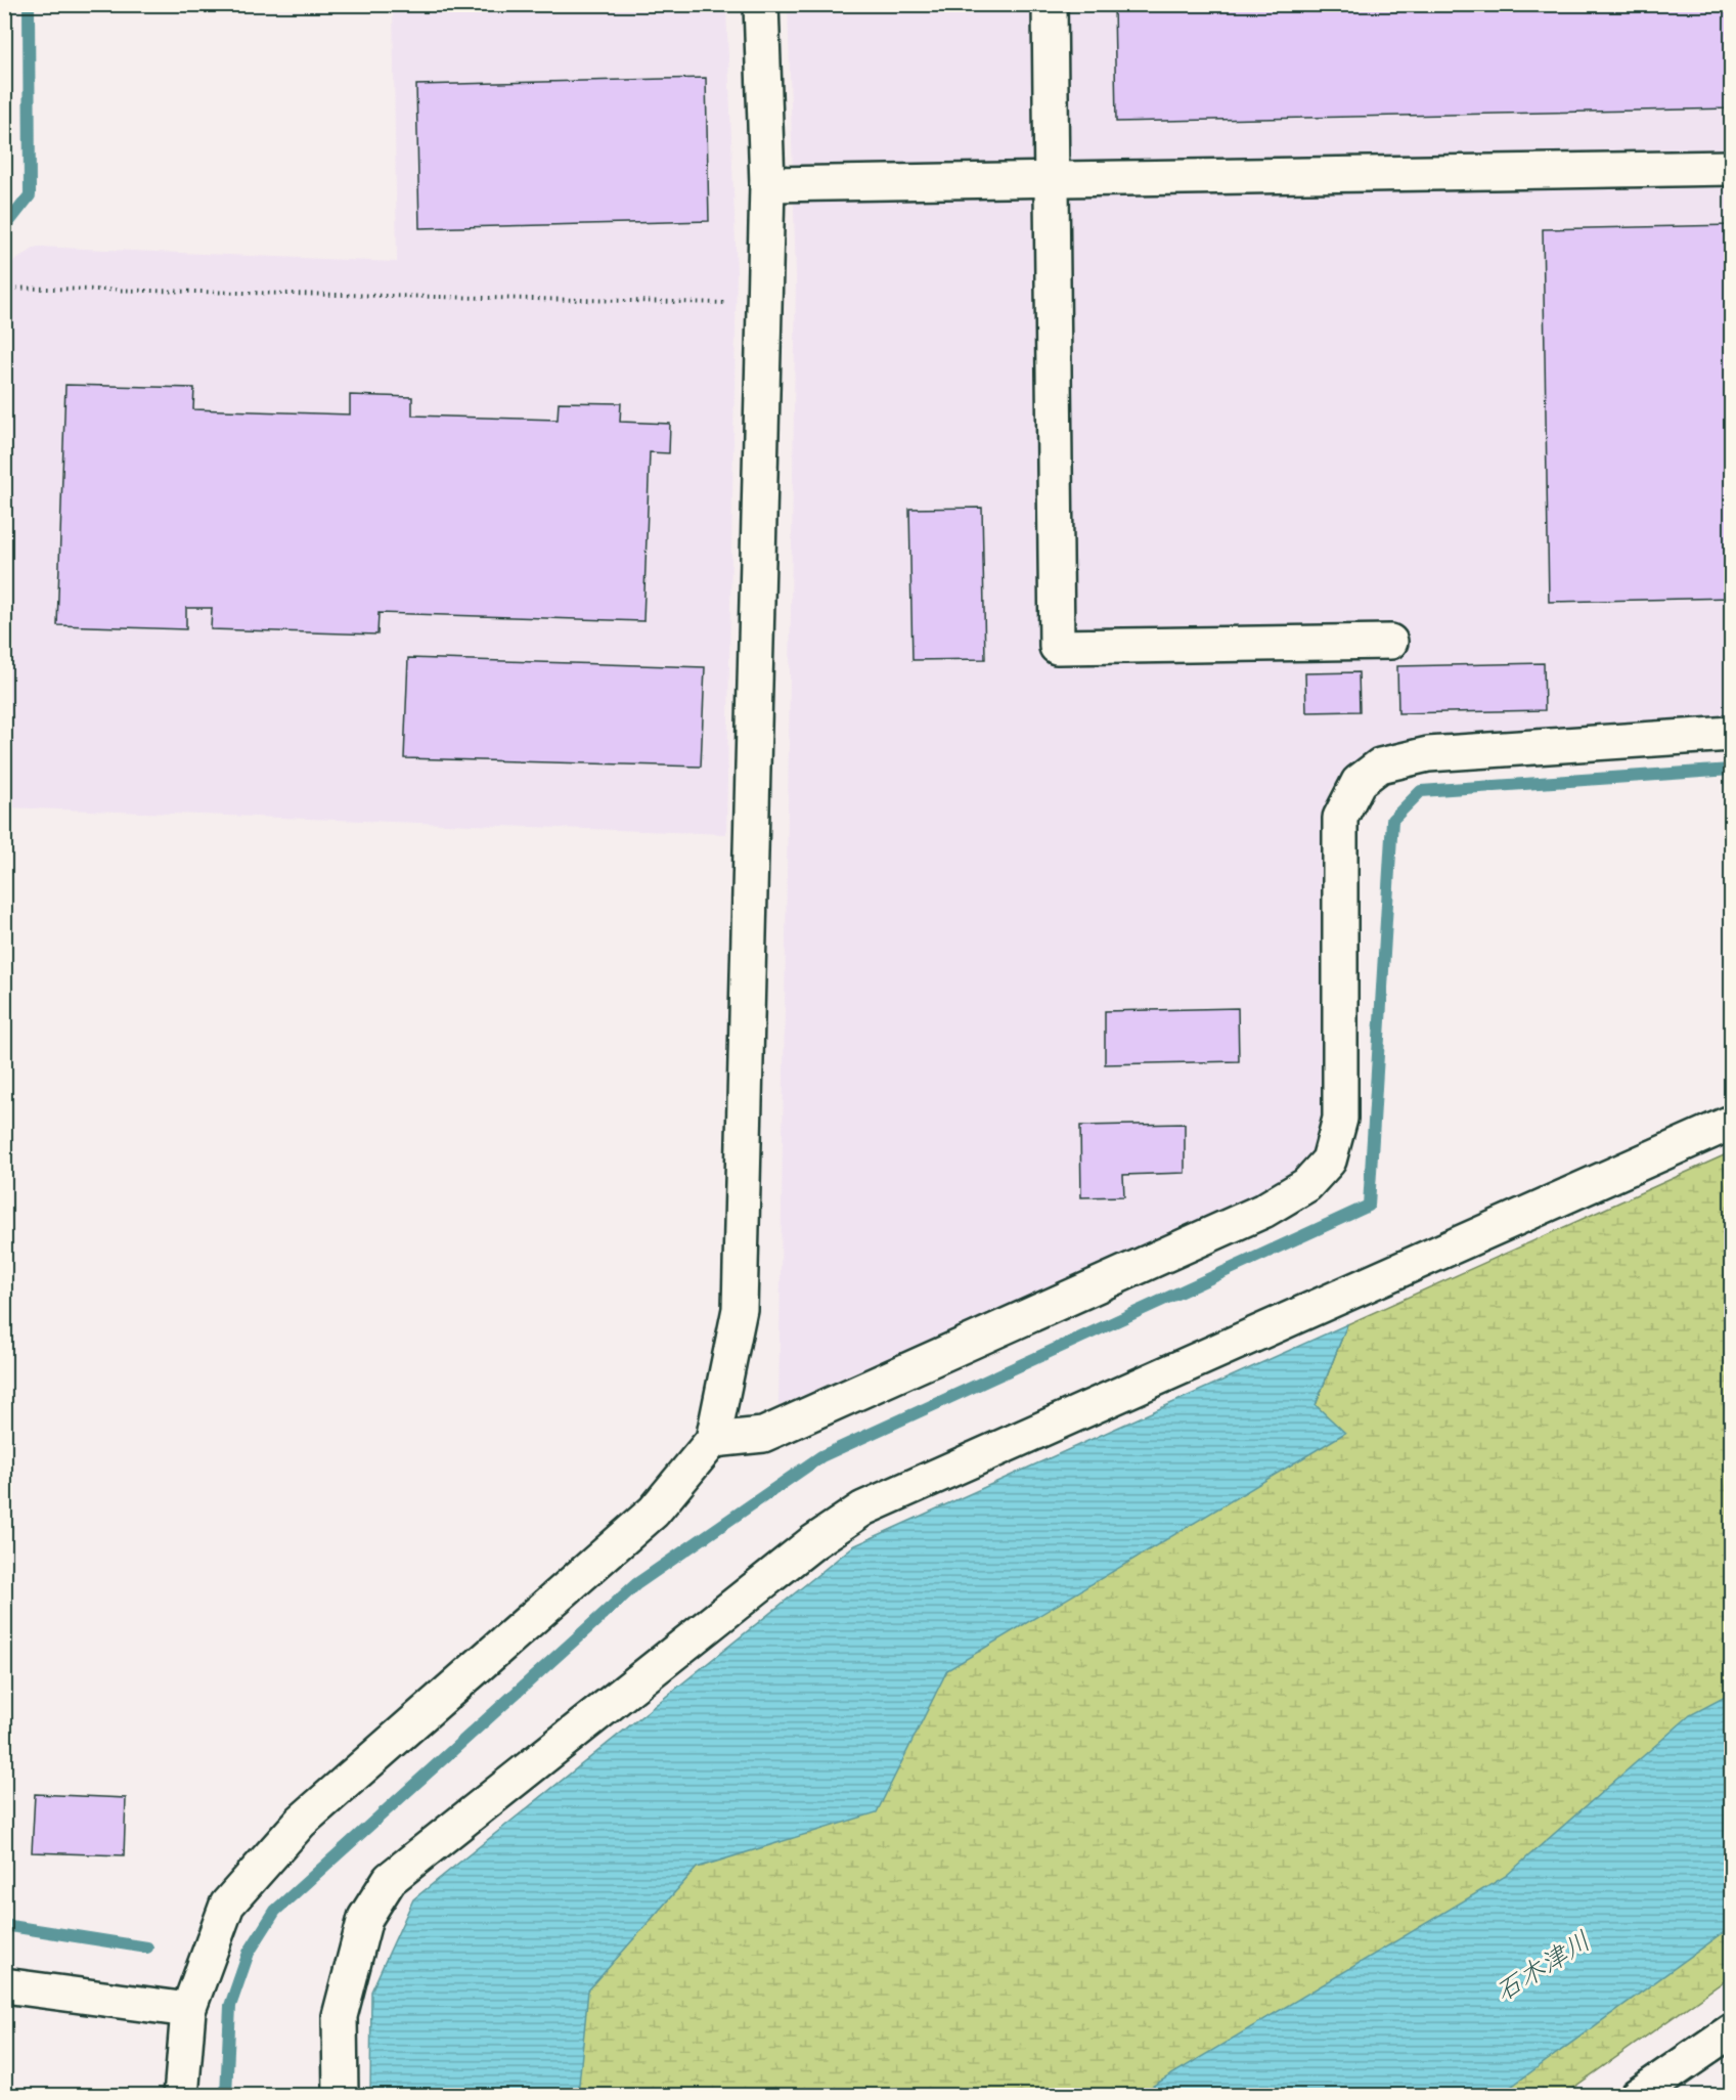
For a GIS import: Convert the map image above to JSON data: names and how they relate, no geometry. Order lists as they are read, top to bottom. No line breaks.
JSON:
{"water":["石木津川"]}
